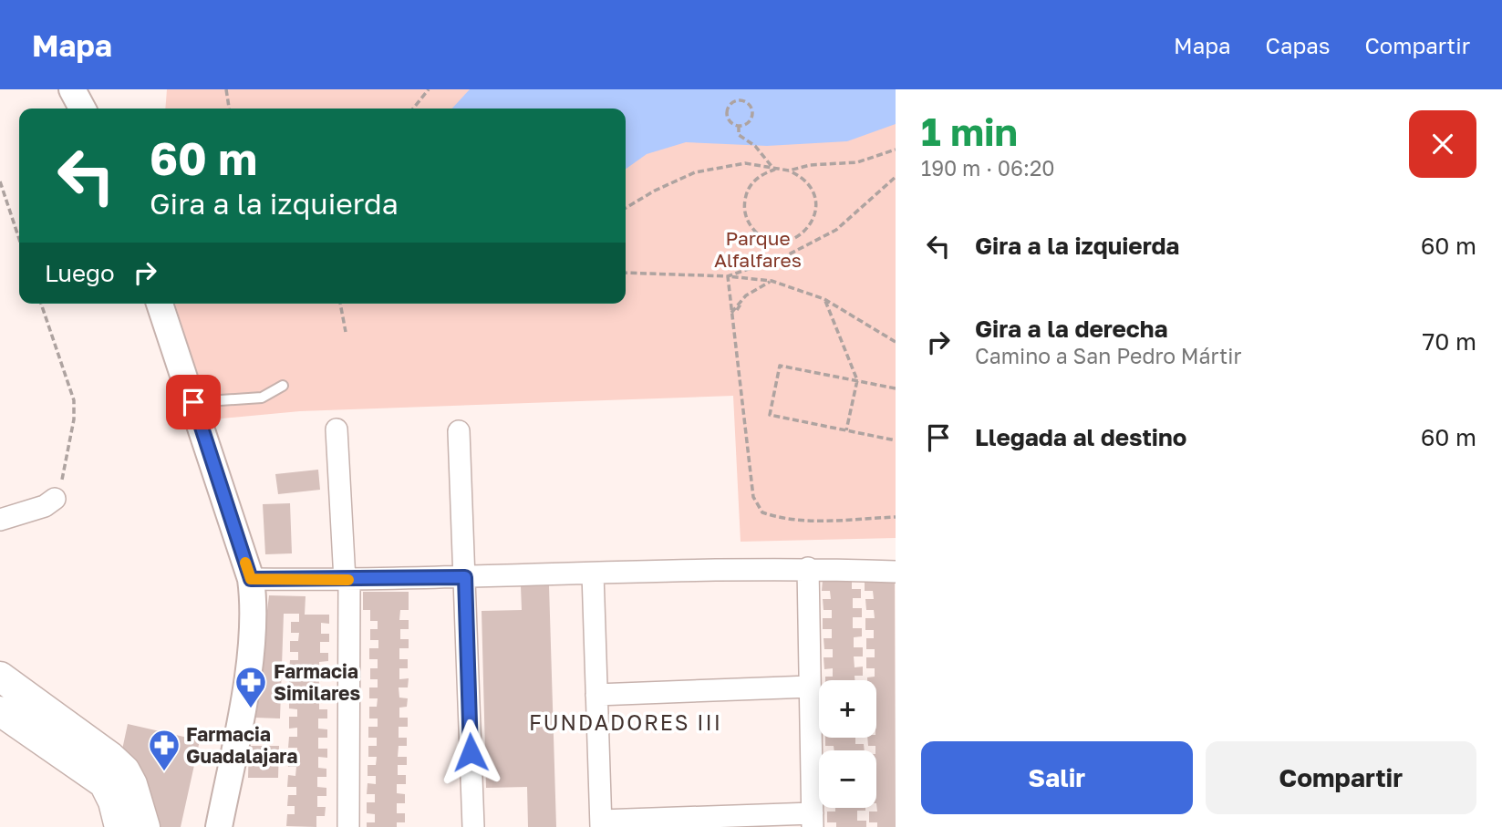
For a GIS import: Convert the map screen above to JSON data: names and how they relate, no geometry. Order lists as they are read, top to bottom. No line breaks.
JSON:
{"districts":["FUNDADORES III"],"parks":["Parque Alfalfares"],"places":{"pharmacy":["Farmacia Similares","Farmacia Guadalajara"]},"page":{"header":"Mapa","nav":["Mapa","Capas","Compartir"],"heading":["1 min","190 m · 06:20"],"turn":["60 m","Gira a la izquierda"],"list":[{"name":"Gira a la izquierda","value":"60 m"},{"name":"Gira a la derecha","note":"Camino a San Pedro Mártir","value":"70 m"},{"name":"Llegada al destino","value":"60 m"}],"then":"Luego","map_buttons":["+","−"],"buttons":["Salir","Compartir"]}}
